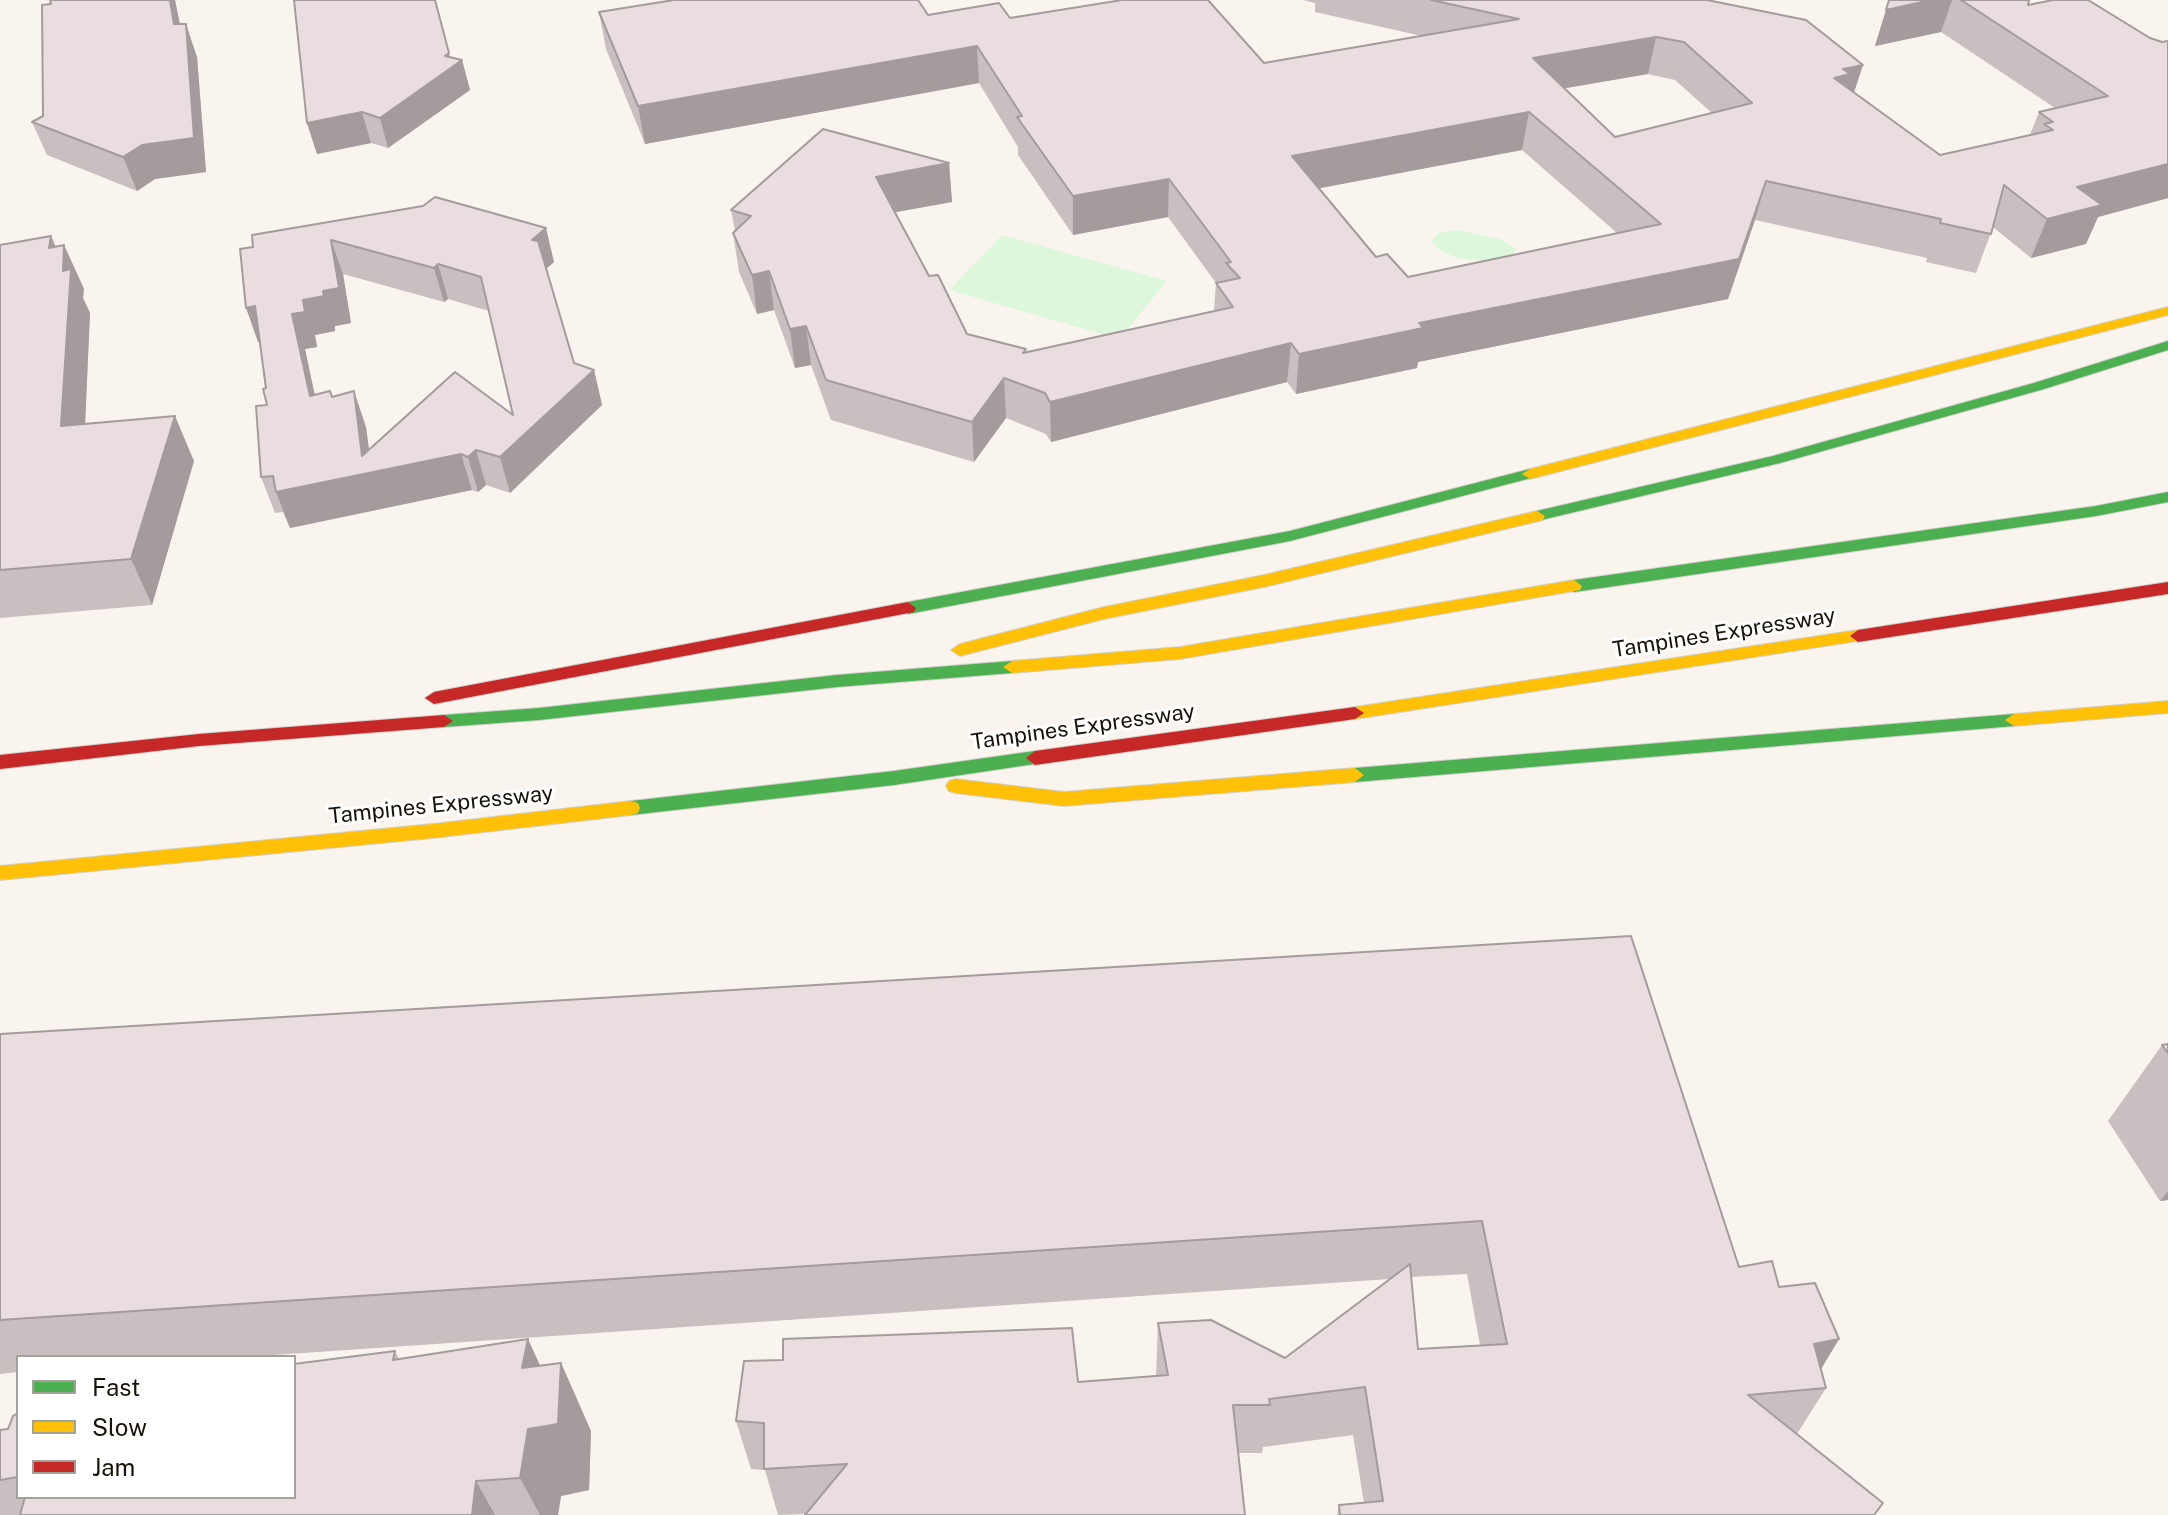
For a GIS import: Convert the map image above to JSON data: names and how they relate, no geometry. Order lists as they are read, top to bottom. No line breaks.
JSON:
{"streets":{"highway":["Tampines Expressway"]},"legend":["Fast","Slow","Jam"]}
